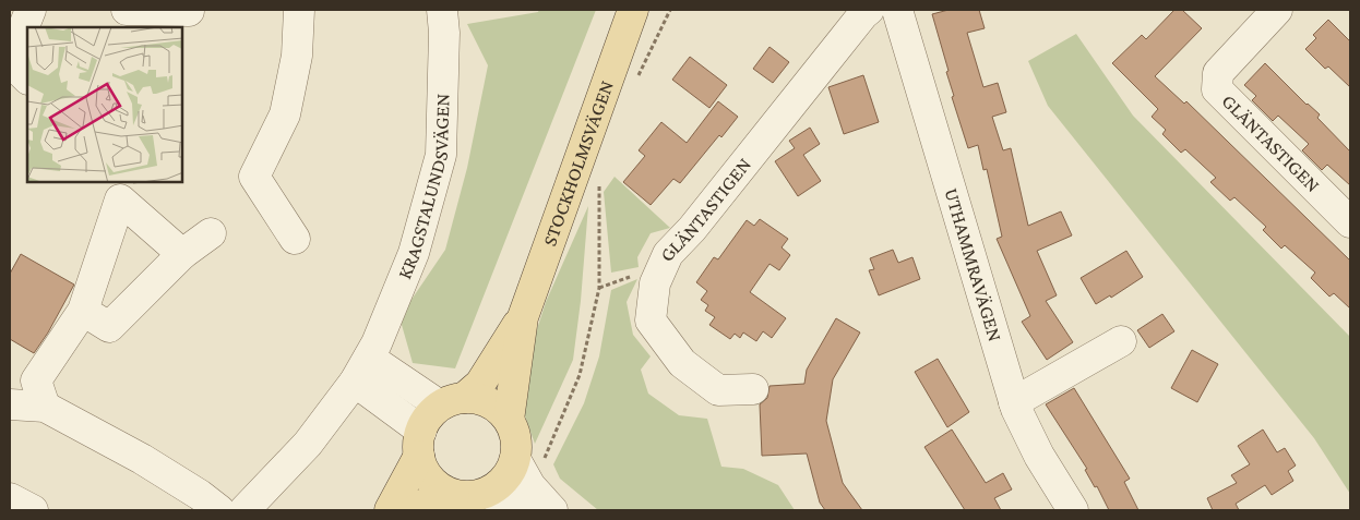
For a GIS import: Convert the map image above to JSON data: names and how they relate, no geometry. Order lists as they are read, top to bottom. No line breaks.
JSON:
{"streets":{"main road":["STOCKHOLMSVÄGEN"],"street":["GLÄNTASTIGEN","KRAGSTALUNDSVÄGEN","UTHAMMRAVÄGEN"]}}
